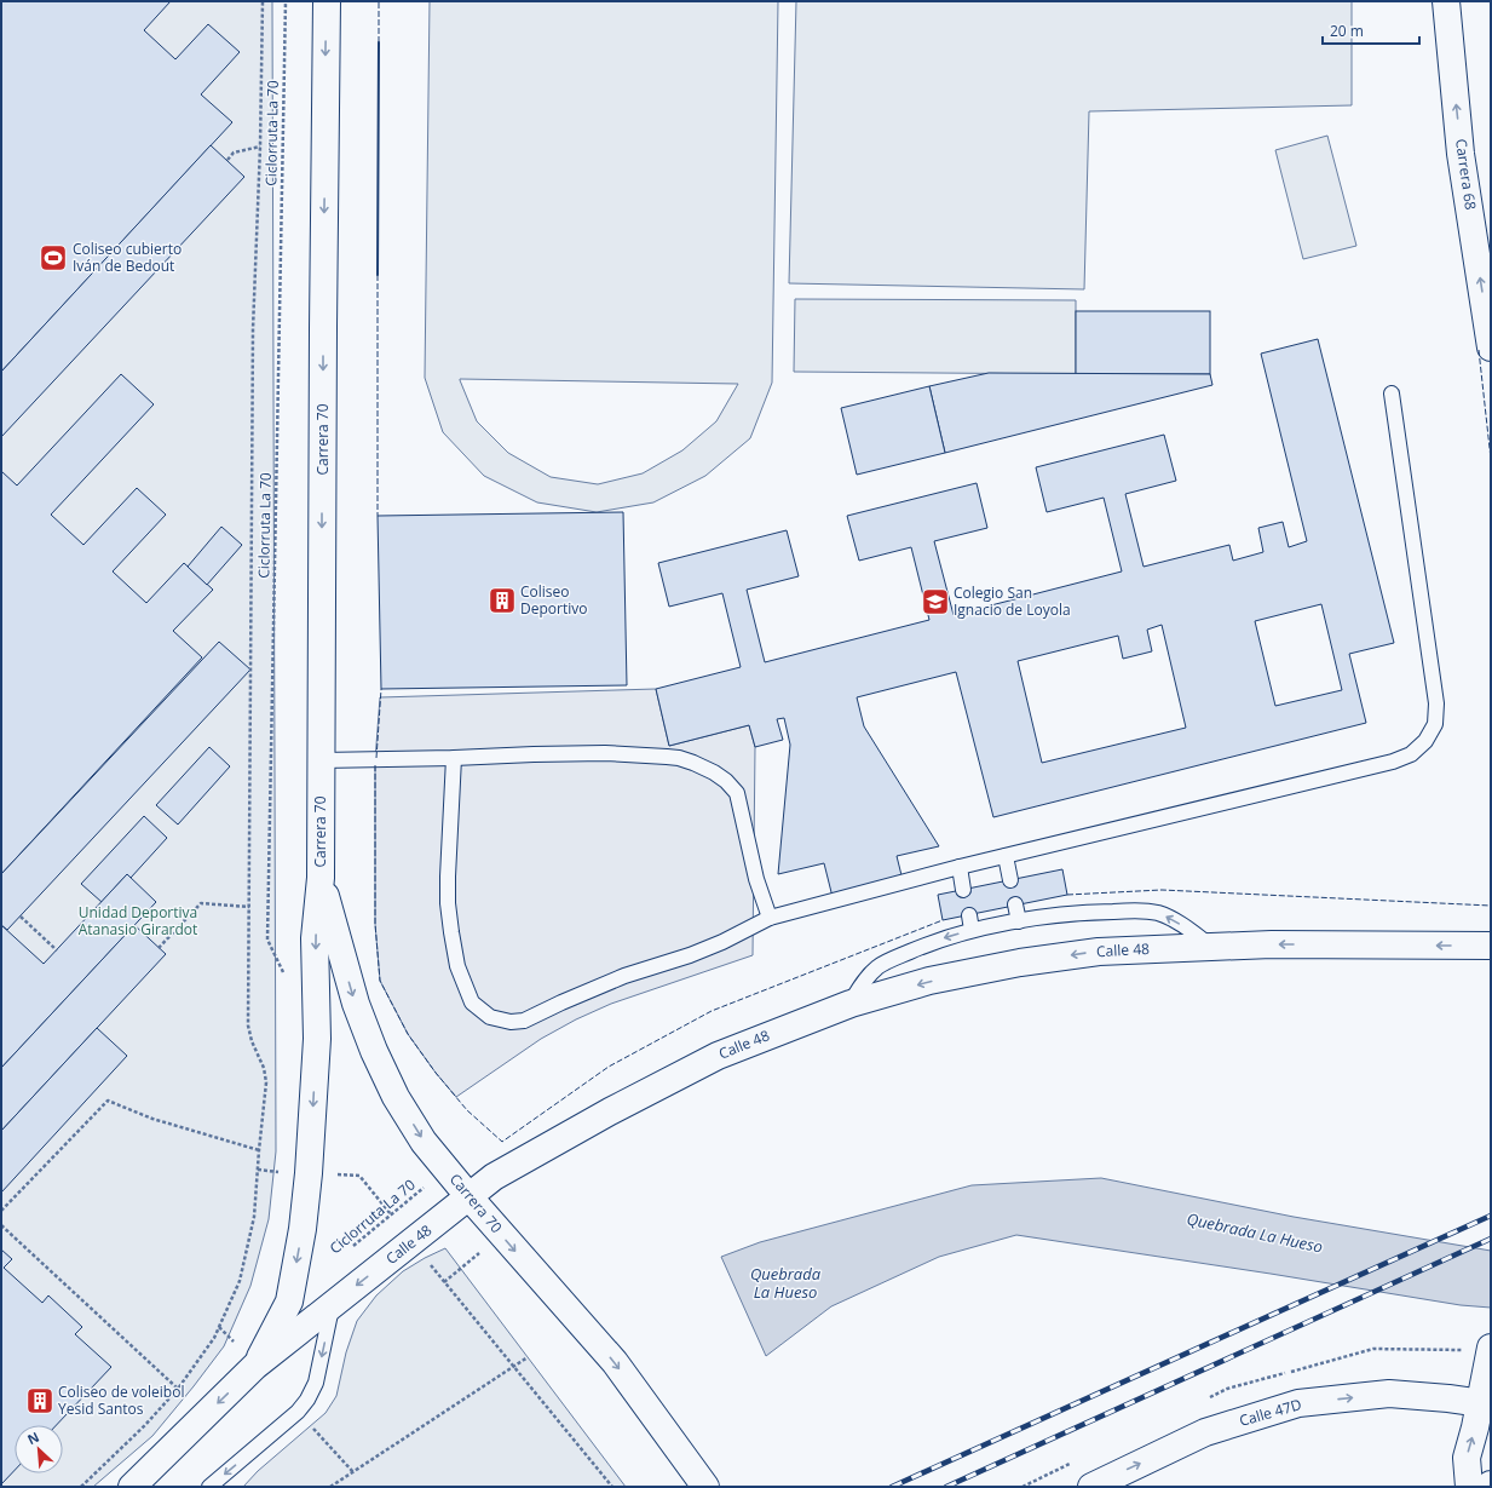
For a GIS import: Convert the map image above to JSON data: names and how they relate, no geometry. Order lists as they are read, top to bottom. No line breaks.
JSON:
{"streets":{"street":["Carrera 68","Carrera 70","Calle 48","Calle 47D"],"path":["Ciclorruta La 70"]},"crossings":[["Ciclorruta La 70","Carrera 70"],["Carrera 70","Calle 48"]],"one_way":["Carrera 68","Carrera 70","Calle 48","Calle 47D"],"water":["Quebrada La Hueso"],"parks":["Unidad Deportiva Atanasio Girardot"],"places":{"sports":["Coliseo cubierto Iván de Bedout"],"building":["Coliseo Deportivo","Coliseo de voleibol Yesid Santos"],"school or university":["Colegio San Ignacio de Loyola"]},"scale_bar":"20 m","north":"top left"}
